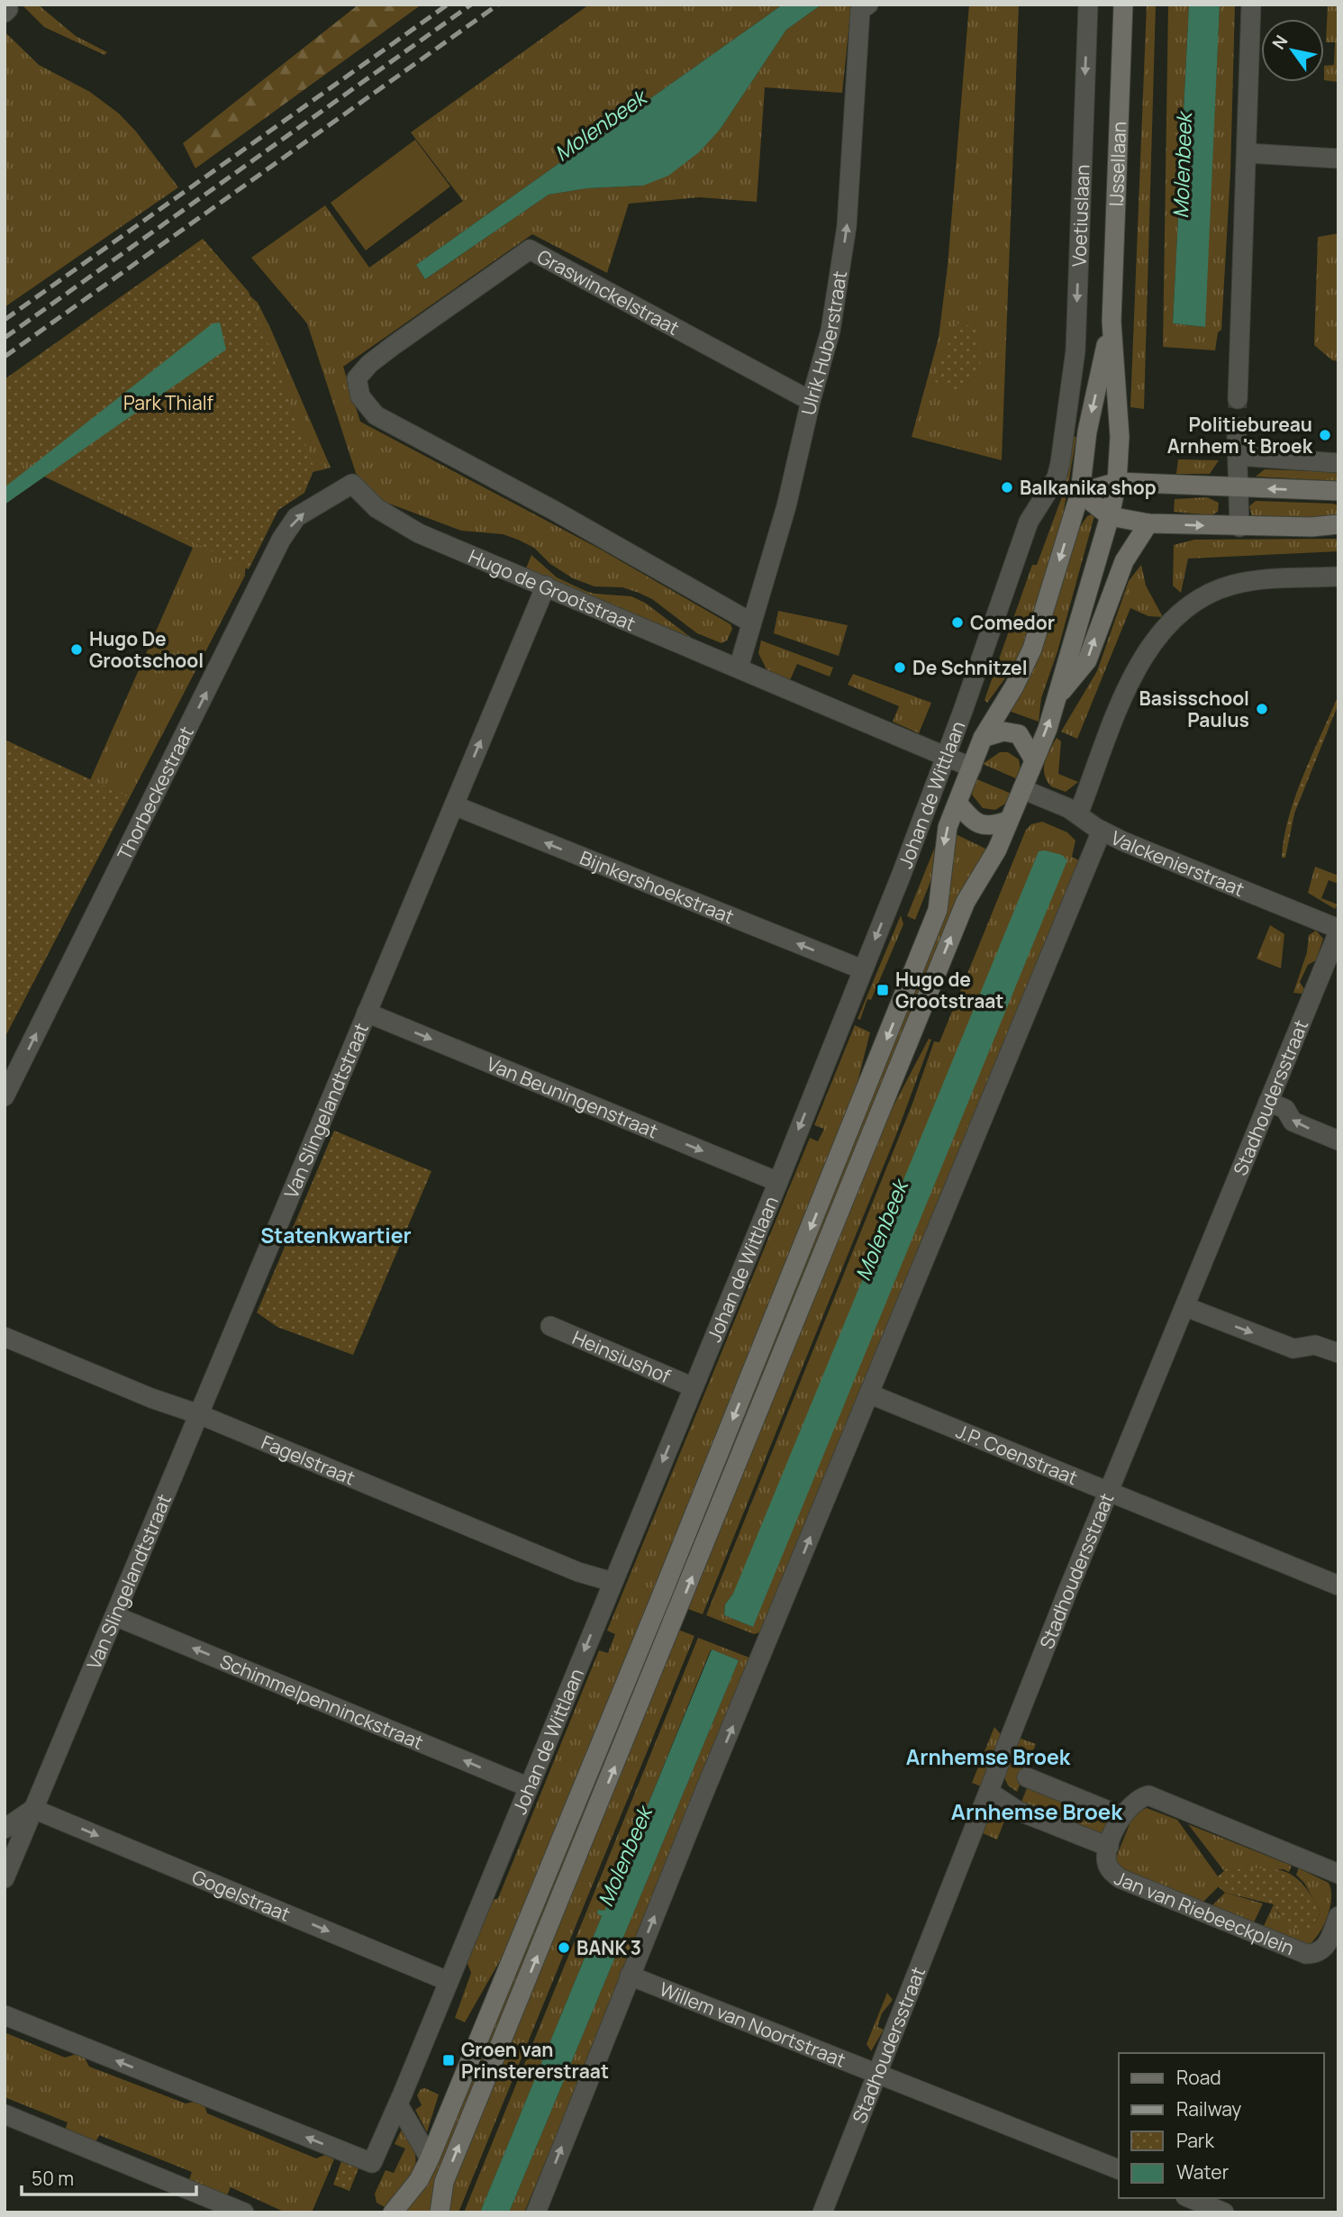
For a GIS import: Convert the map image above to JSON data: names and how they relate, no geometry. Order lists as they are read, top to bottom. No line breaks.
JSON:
{"streets":{"main road":["IJssellaan","Johan de Wittlaan"],"street":["Voetiuslaan","Graswinckelstraat","Ulrik Huberstraat","Hugo de Grootstraat","Thorbeckestraat","Valckenierstraat","Bijnkershoekstraat","Van Beuningenstraat","Stadhoudersstraat","Van Slingelandtstraat","Heinsiushof","J.P. Coenstraat","Fagelstraat","Schimmelpenninckstraat","Gogelstraat","Jan van Riebeeckplein","Willem van Noortstraat"]},"crossings":[["IJssellaan","Johan de Wittlaan"],["Voetiuslaan","Johan de Wittlaan"],["Graswinckelstraat","Ulrik Huberstraat"],["Ulrik Huberstraat","Hugo de Grootstraat"],["Hugo de Grootstraat","Thorbeckestraat"],["Hugo de Grootstraat","Johan de Wittlaan"],["Hugo de Grootstraat","Van Slingelandtstraat"],["Johan de Wittlaan","Bijnkershoekstraat"],["Johan de Wittlaan","Van Beuningenstraat"],["Johan de Wittlaan","Heinsiushof"],["Johan de Wittlaan","Fagelstraat"],["Johan de Wittlaan","Schimmelpenninckstraat"],["Johan de Wittlaan","Gogelstraat"],["Valckenierstraat","Stadhoudersstraat"],["Bijnkershoekstraat","Van Slingelandtstraat"],["Van Beuningenstraat","Van Slingelandtstraat"],["Stadhoudersstraat","J.P. Coenstraat"],["Stadhoudersstraat","Jan van Riebeeckplein"],["Stadhoudersstraat","Willem van Noortstraat"],["Van Slingelandtstraat","Fagelstraat"],["Van Slingelandtstraat","Schimmelpenninckstraat"],["Van Slingelandtstraat","Gogelstraat"]],"one_way":["Ulrik Huberstraat","Thorbeckestraat","Bijnkershoekstraat","Van Beuningenstraat","Schimmelpenninckstraat","Gogelstraat"],"districts":["Statenkwartier","Arnhemse Broek","Arnhemse Broek"],"water":["Molenbeek"],"parks":["Park Thialf"],"places":{"other":["Politiebureau Arnhem 't Broek","Balkanika shop","Comedor","Hugo De Grootschool","De Schnitzel","Basisschool Paulus","BANK 3"],"transit":["Hugo de Grootstraat","Groen van Prinstererstraat"]},"legend":["Road","Railway","Park","Water"],"scale_bar":"50 m","north":"top left"}
